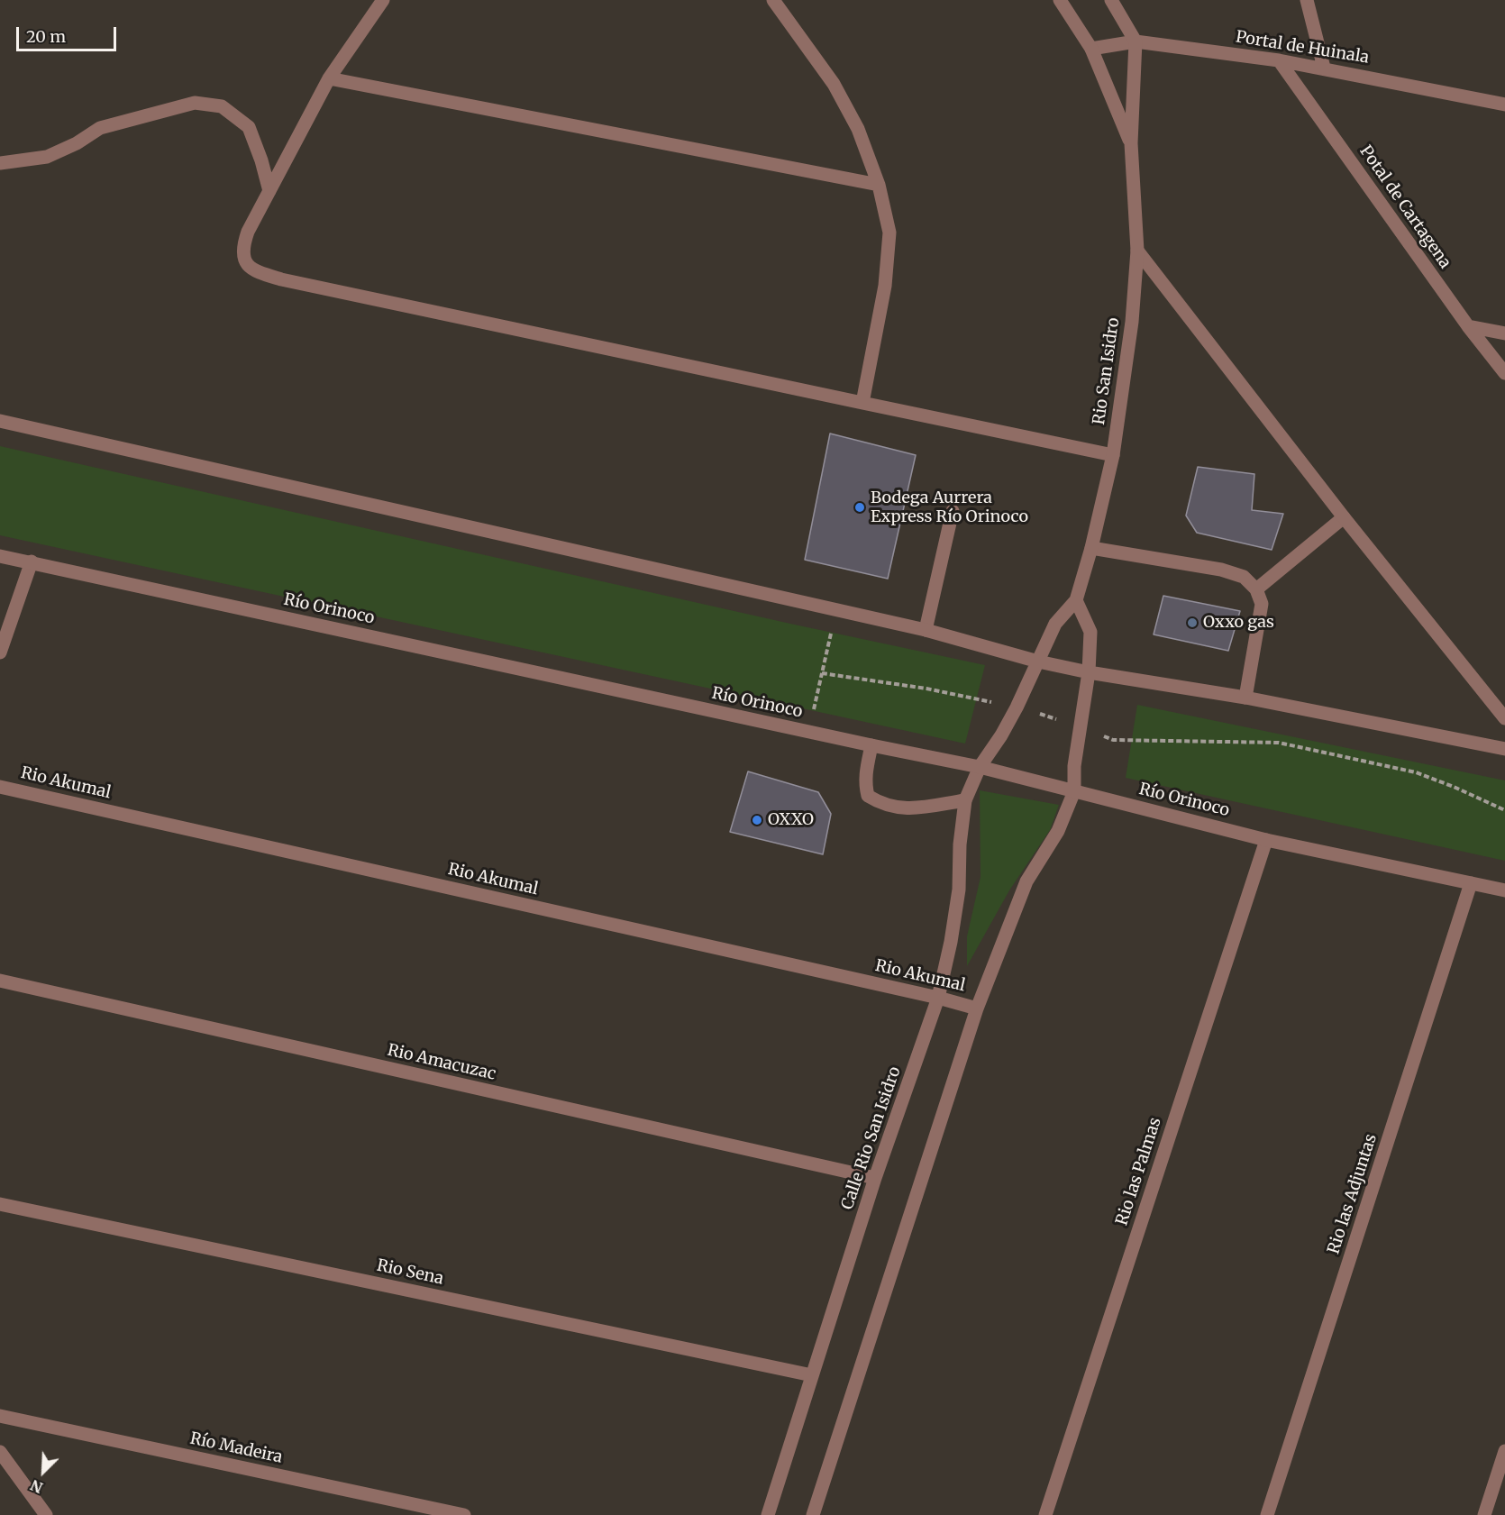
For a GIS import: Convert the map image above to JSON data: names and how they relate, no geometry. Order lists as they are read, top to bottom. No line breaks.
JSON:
{"streets":{"street":["Portal de Huinala","Potal de Cartagena","Rio San Isidro","Río Orinoco","Rio Akumal","Rio Amacuzac","Calle Rio San Isidro","Rio las Palmas","Rio las Adjuntas","Rio Sena","Río Madeira"]},"crossings":[["Portal de Huinala","Potal de Cartagena"],["Portal de Huinala","Rio San Isidro"],["Rio San Isidro","Río Orinoco"],["Rio San Isidro","Calle Rio San Isidro"],["Río Orinoco","Calle Rio San Isidro"],["Río Orinoco","Rio las Palmas"],["Río Orinoco","Rio las Adjuntas"],["Rio Akumal","Calle Rio San Isidro"],["Rio Amacuzac","Calle Rio San Isidro"],["Calle Rio San Isidro","Rio Sena"]],"places":["Bodega Aurrera Express Río Orinoco","Oxxo gas","OXXO"],"scale_bar":"20 m","north":"bottom left"}
